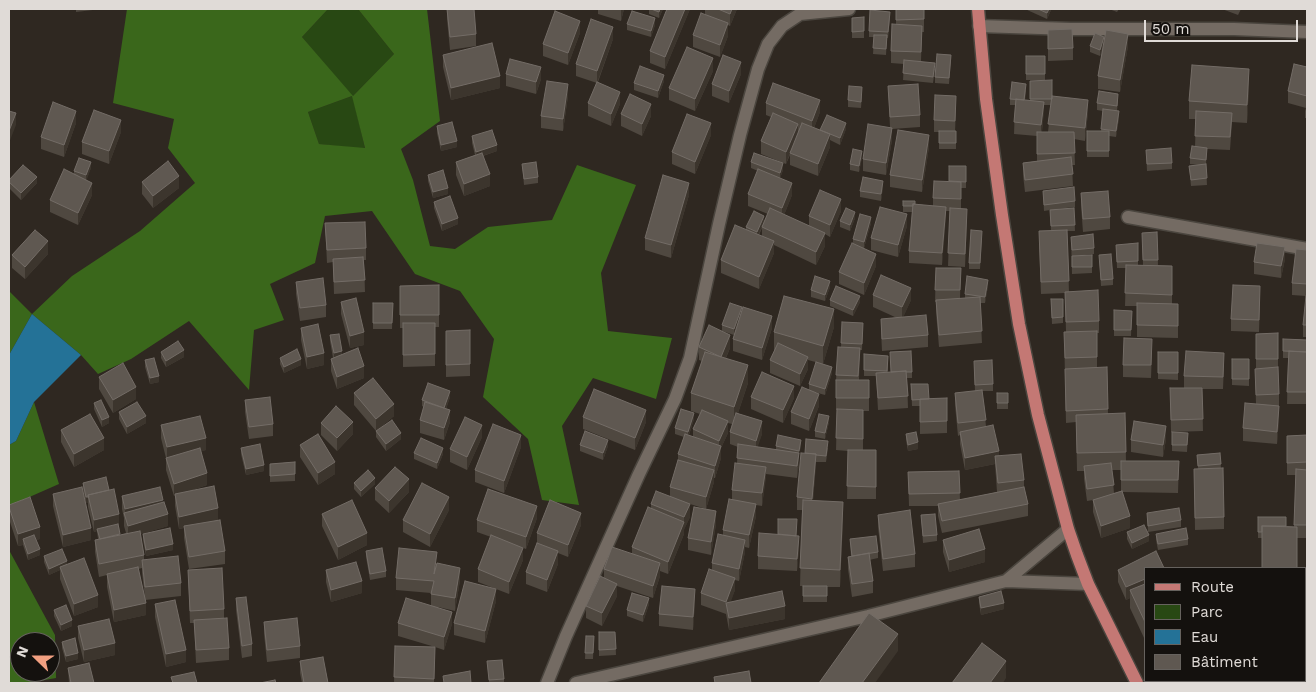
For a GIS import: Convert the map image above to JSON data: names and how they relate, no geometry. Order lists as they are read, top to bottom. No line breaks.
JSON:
{"legend":["Route","Parc","Eau","Bâtiment"],"scale_bar":"50 m","north":"left"}
